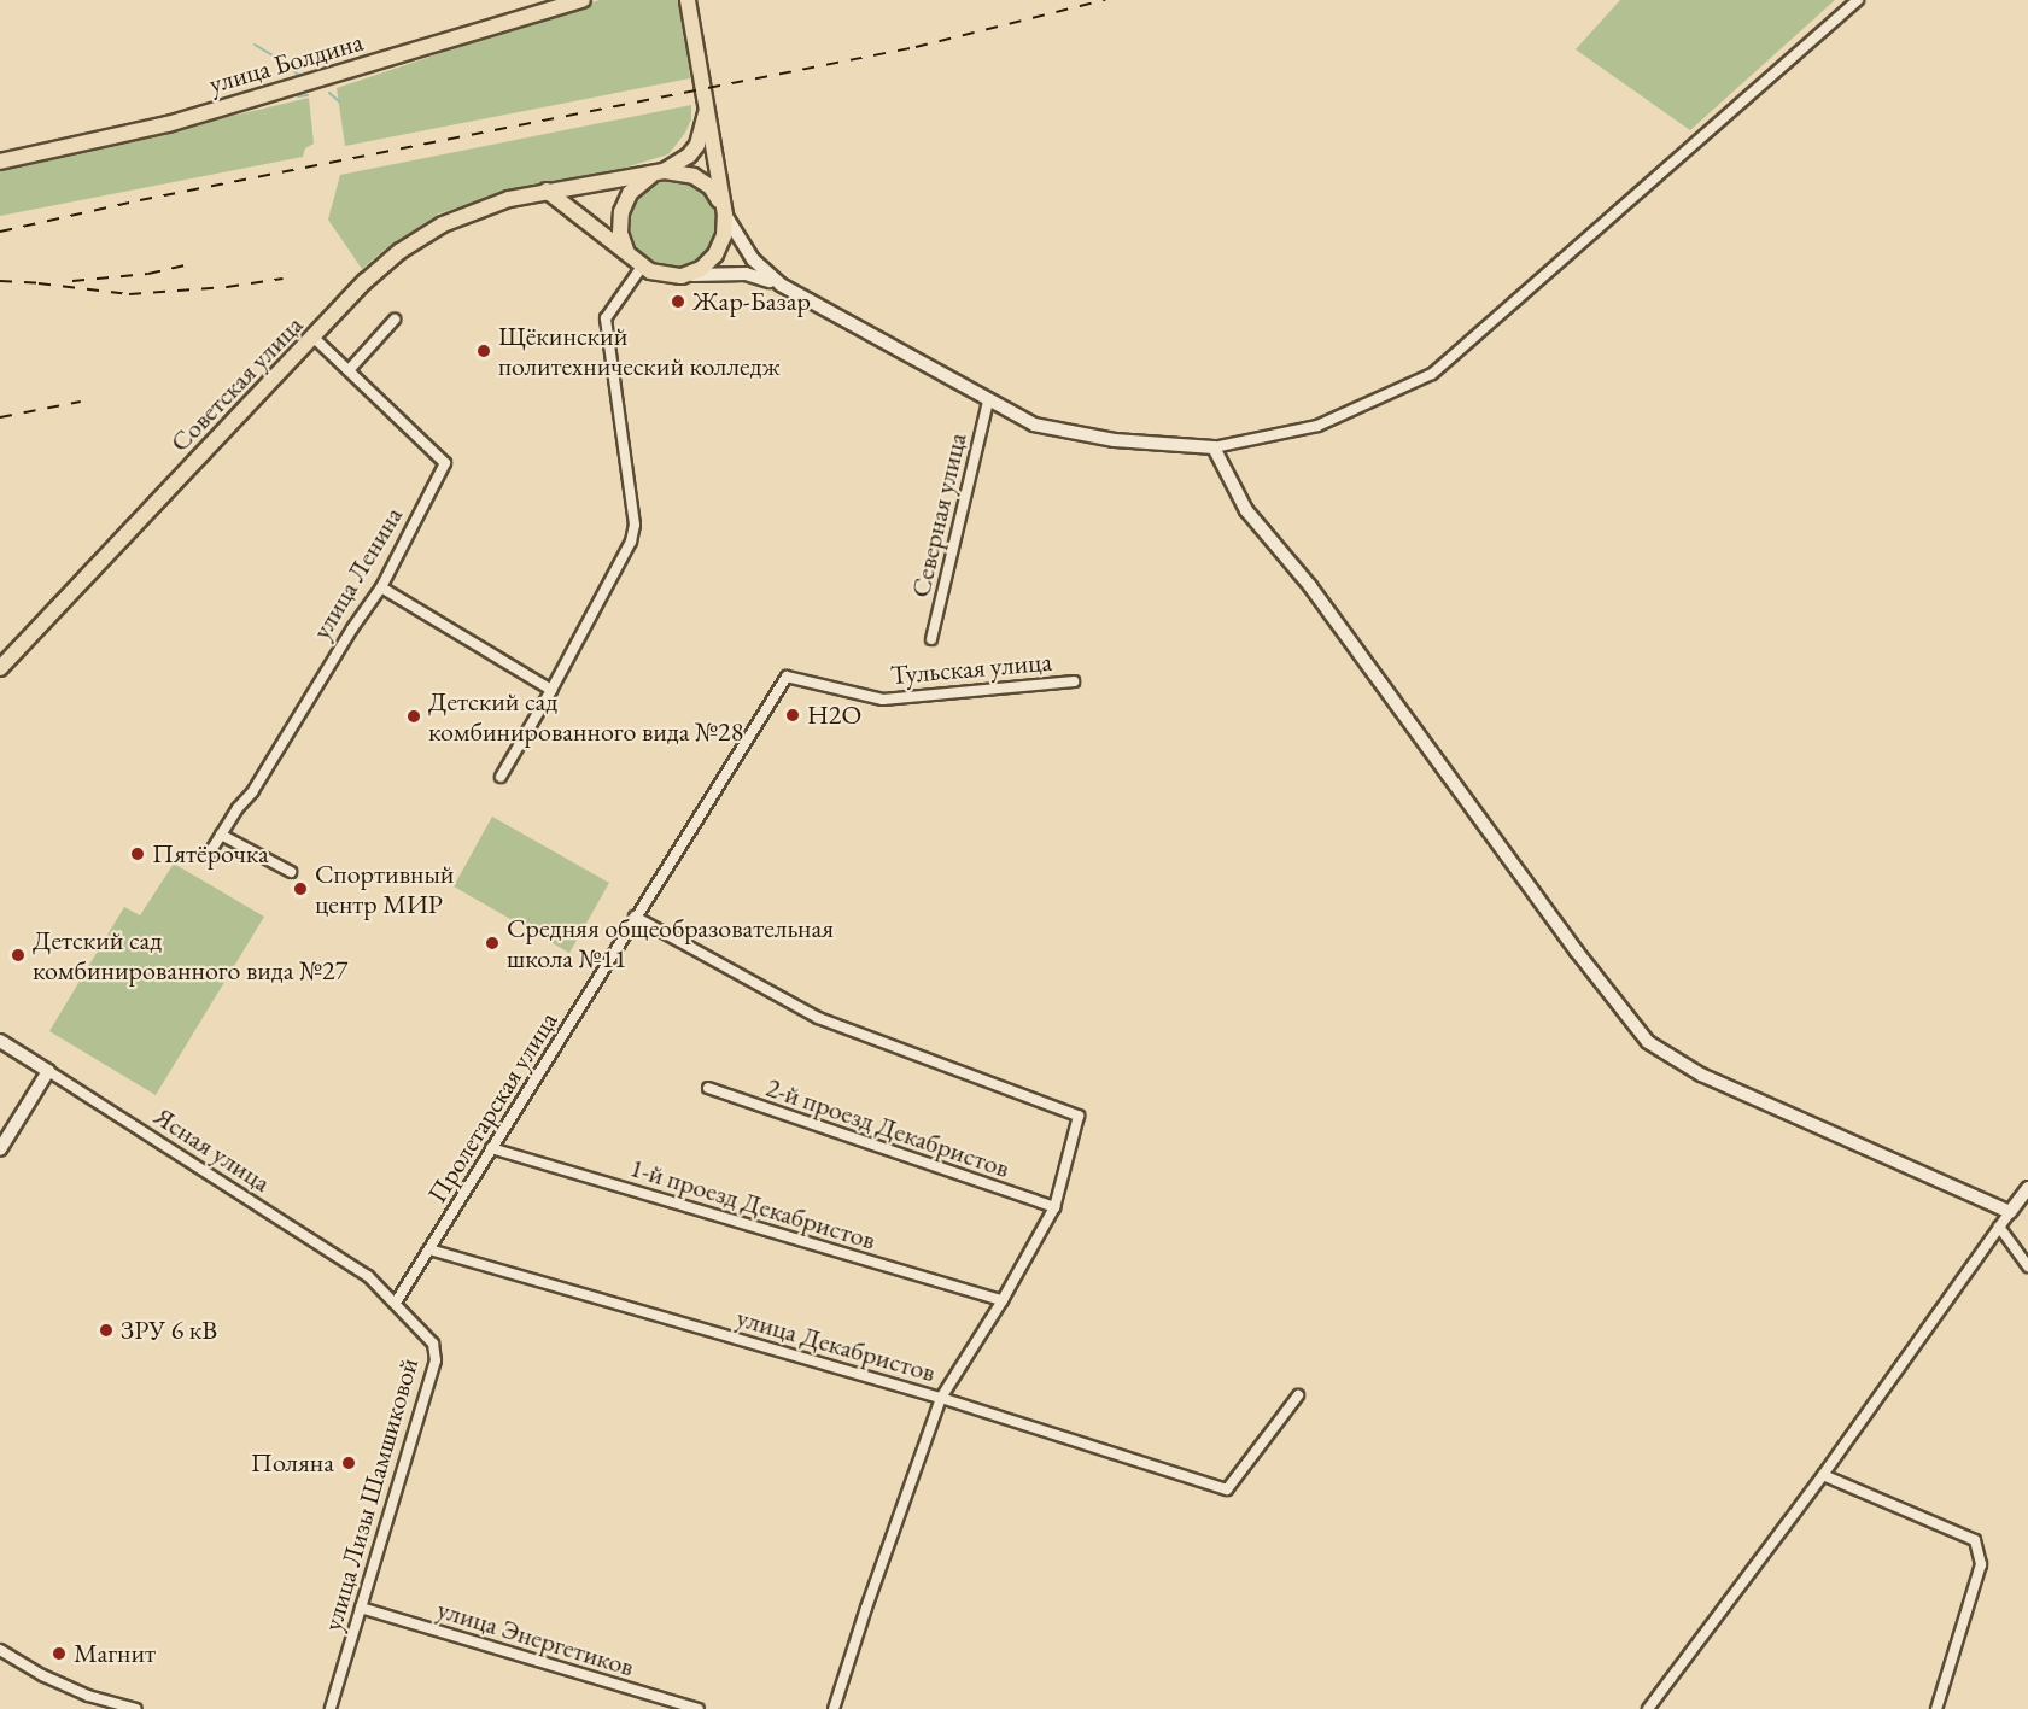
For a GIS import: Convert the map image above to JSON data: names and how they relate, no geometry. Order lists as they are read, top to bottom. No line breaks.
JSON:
{"streets":{"main road":["улица Болдина","Советская улица"],"street":["Северная улица","улица Ленина","Тульская улица","Пролетарская улица","2-й проезд Декабристов","Ясная улица","1-й проезд Декабристов","улица Декабристов","улица Лизы Шамшиковой","улица Энергетиков"]},"crossings":[["Советская улица","улица Ленина"],["Тульская улица","Пролетарская улица"],["Пролетарская улица","Ясная улица"],["Пролетарская улица","1-й проезд Декабристов"],["Пролетарская улица","улица Декабристов"],["Пролетарская улица","улица Лизы Шамшиковой"],["Ясная улица","улица Лизы Шамшиковой"],["улица Лизы Шамшиковой","улица Энергетиков"]],"places":["Жар-Базар","Щёкинский политехнический колледж","Н2О","Детский сад комбинированного вида №28","Пятёрочка","Спортивный центр МИР","Средняя общеобразовательная школа №11","Детский сад комбинированного вида №27","ЗРУ 6 кВ","Поляна","Магнит"]}
